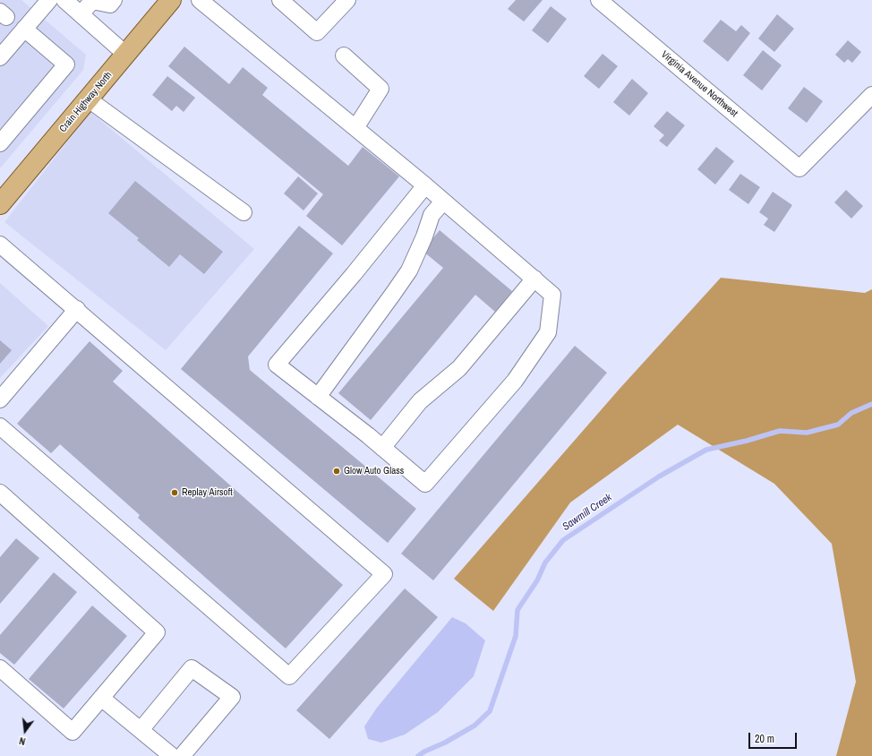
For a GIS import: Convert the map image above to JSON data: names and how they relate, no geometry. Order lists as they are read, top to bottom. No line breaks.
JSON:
{"streets":{"main road":["Crain Highway North"],"street":["Virginia Avenue Northwest"]},"water":["Sawmill Creek"],"places":["Glow Auto Glass","Replay Airsoft"],"scale_bar":"20 m","north":"bottom"}
